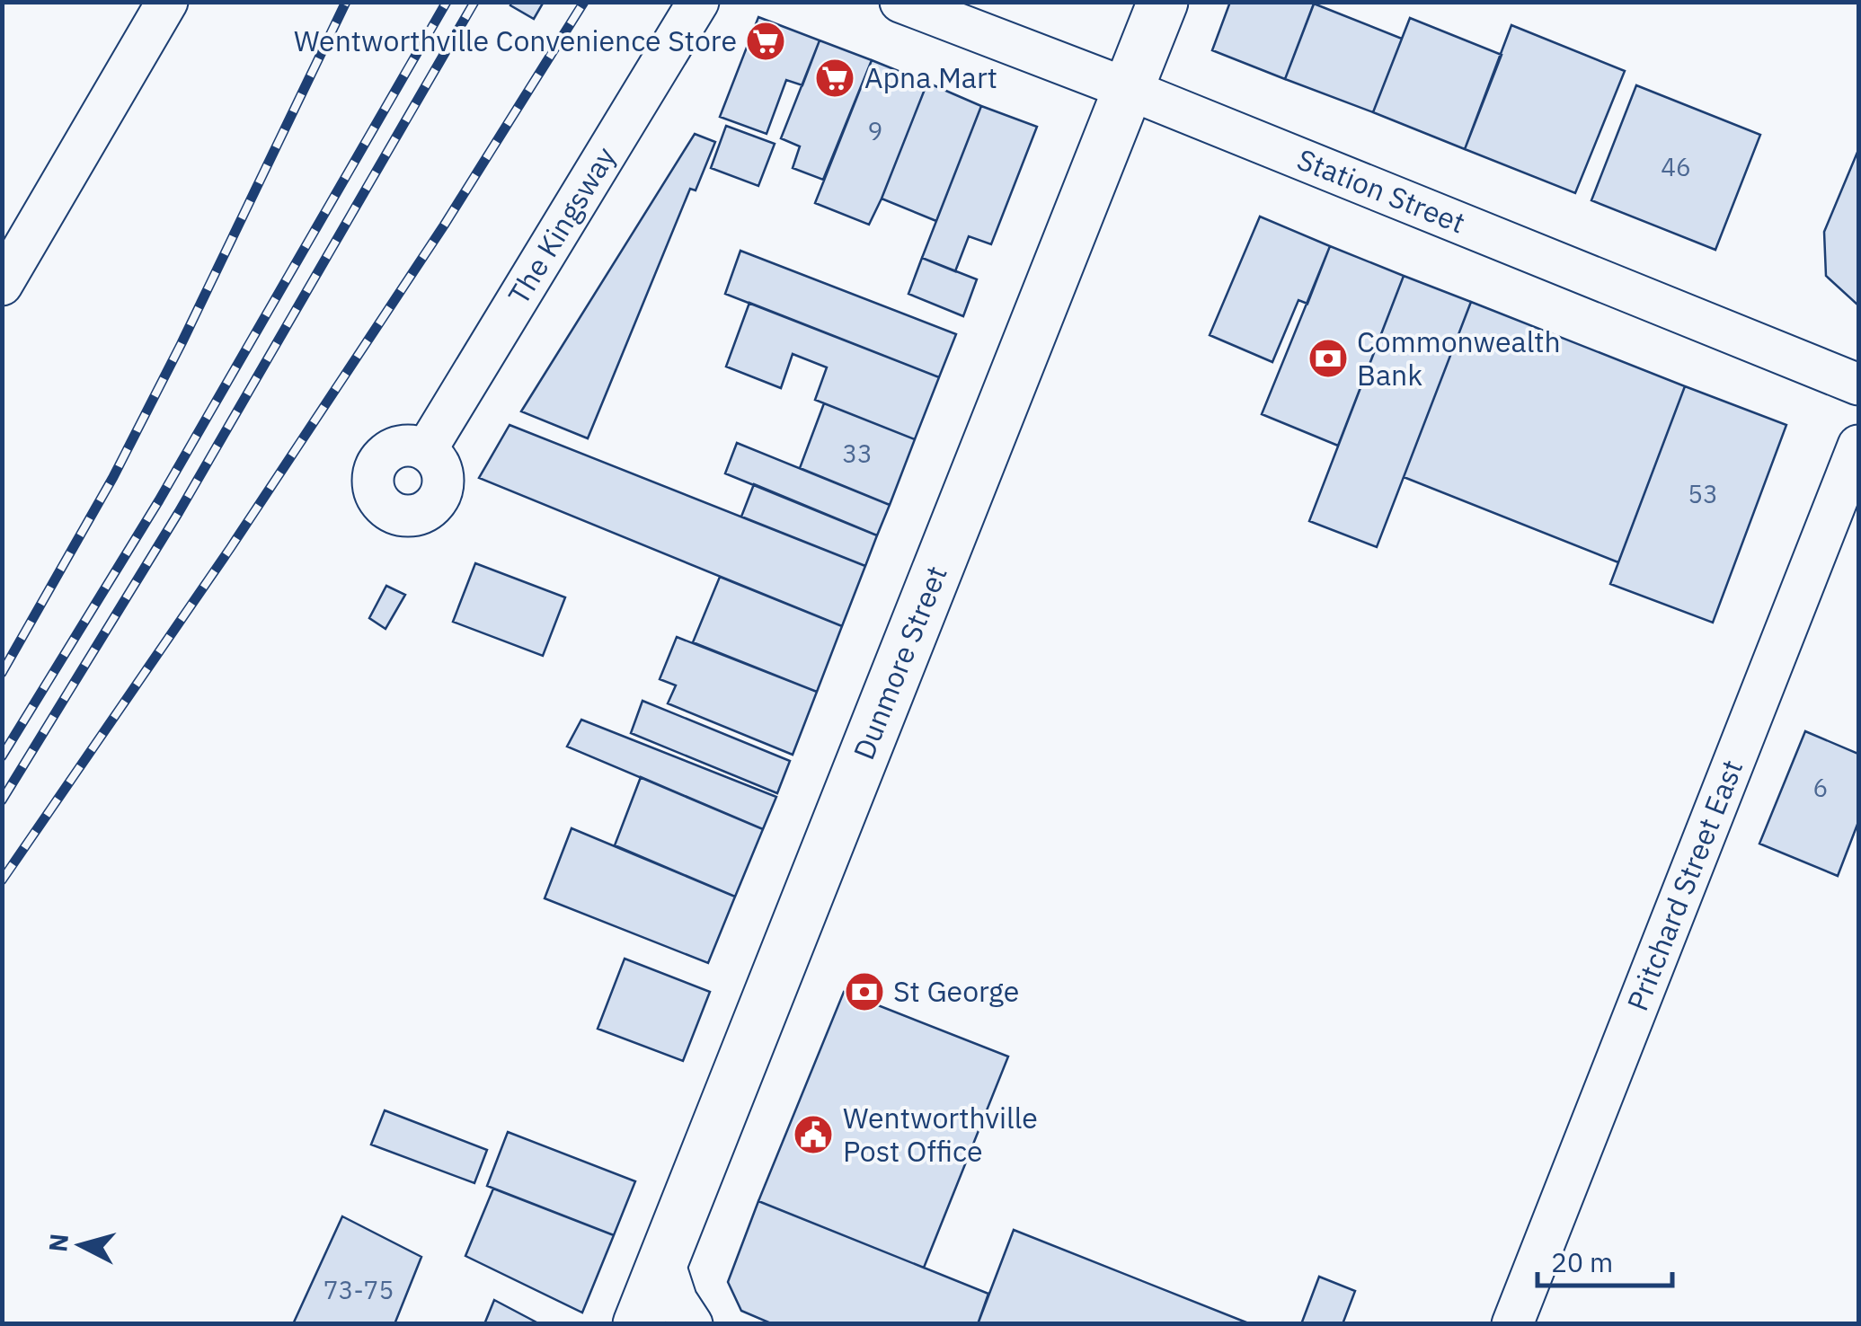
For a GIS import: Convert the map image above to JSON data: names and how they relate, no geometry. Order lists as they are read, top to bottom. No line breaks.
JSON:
{"streets":{"street":["Station Street","The Kingsway","Dunmore Street","Pritchard Street East"]},"crossings":[["Station Street","Dunmore Street"]],"places":{"supermarket":["Wentworthville Convenience Store","Apna Mart"],"bank":["Commonwealth Bank","St George"],"public building":["Wentworthville Post Office"]},"house_numbers":["9","46","33","53","6","73-75"],"scale_bar":"20 m","north":"left"}
